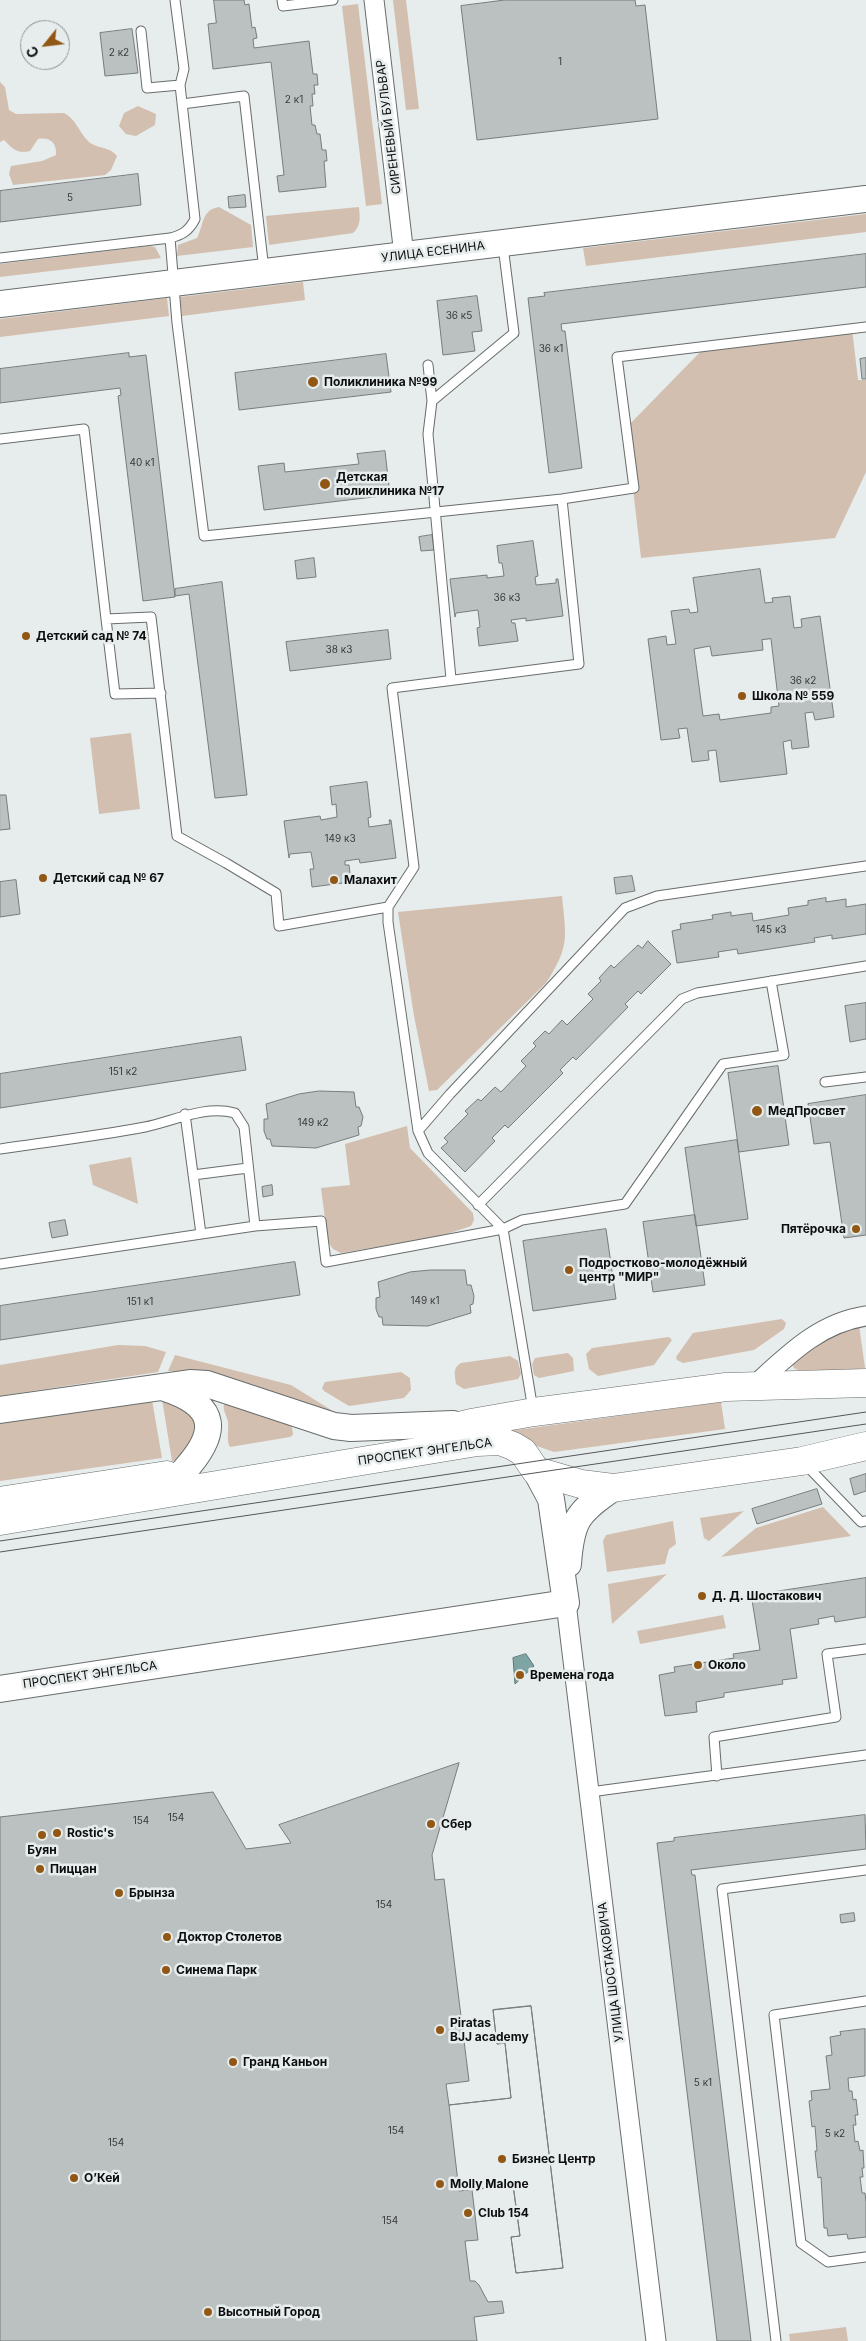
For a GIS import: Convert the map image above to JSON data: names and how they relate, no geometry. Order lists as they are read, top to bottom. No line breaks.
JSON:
{"streets":{"main road":["УЛИЦА ЕСЕНИНА","ПРОСПЕКТ ЭНГЕЛЬСА","УЛИЦА ШОСТАКОВИЧА"],"street":["СИРЕНЕВЫЙ БУЛЬВАР"]},"crossings":[["СИРЕНЕВЫЙ БУЛЬВАР","УЛИЦА ЕСЕНИНА"],["ПРОСПЕКТ ЭНГЕЛЬСА","УЛИЦА ШОСТАКОВИЧА"]],"places":["Поликлиника №99","Детская поликлиника №17","Детский сад № 74","Школа № 559","Детский сад № 67","Малахит","МедПросвет","Пятёрочка","Подростково-молодёжный центр \"МИР\"","Д. Д. Шостакович","Около","Времена года","Сбер","Rostic's","Буян","Пиццан","Брынза","Доктор Столетов","Синема Парк","Piratas BJJ academy","Гранд Каньон","Бизнес Центр","О’Кей","Molly Malone","Club 154","Высотный Город"],"house_numbers":["2 к2","1","2 к1","5","36 к5","36 к1","40 к1","36 к3","38 к3","36 к2","149 к3","145 к3","151 к2","149 к2","149 к1","151 к1","154","154","154","5 к1","154","5 к2","154","154"],"north":"bottom left"}
